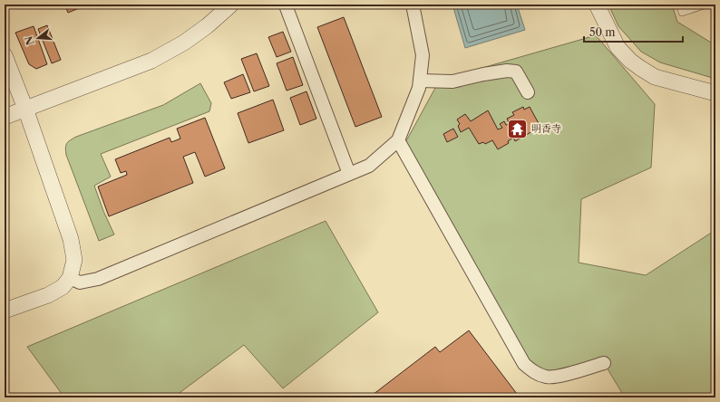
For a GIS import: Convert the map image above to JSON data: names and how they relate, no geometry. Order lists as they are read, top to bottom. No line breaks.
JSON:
{"places":{"temple":["明香寺"]},"scale_bar":"50 m","north":"left"}
